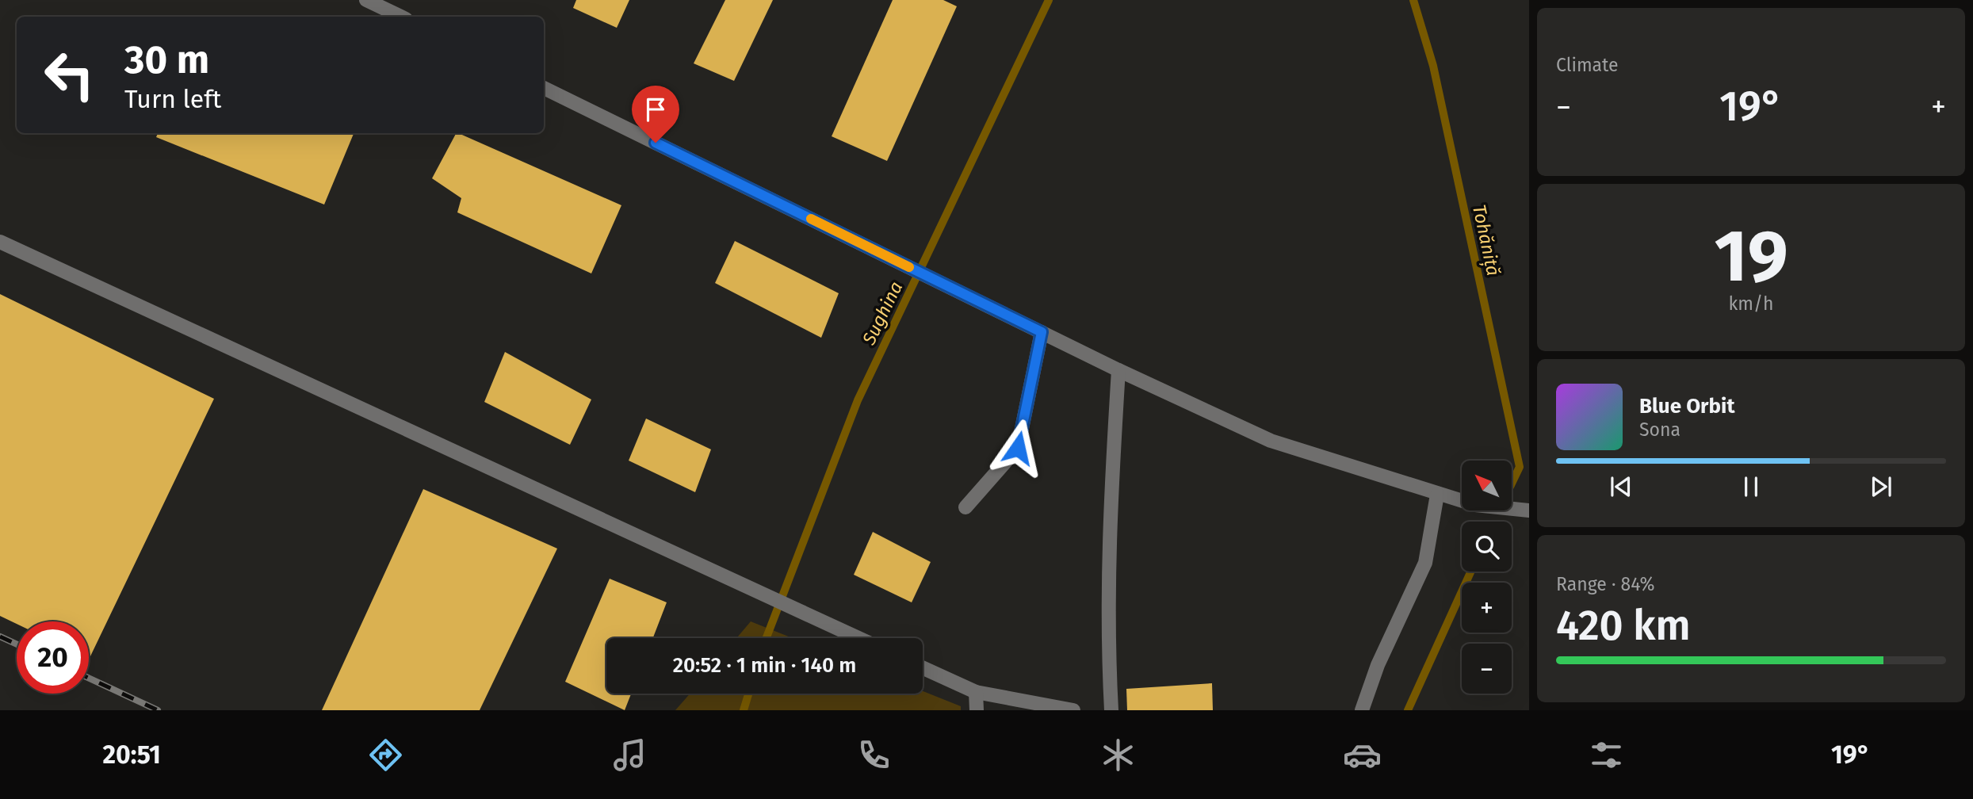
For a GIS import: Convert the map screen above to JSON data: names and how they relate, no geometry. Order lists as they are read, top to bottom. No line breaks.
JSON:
{"water":["Tohăniță","Sughina"],"north":"top left","page":{"tile":["Climate",["19","km/h"],["Range · 84%","420 km"]],"turn":["30 m","Turn left"],"heat":["−","19°","+"],"song":["Blue Orbit","Sona"],"map_buttons":["+","−"],"limit":"20","trip":"20:52 · 1 min · 140 m","tabs":["20:51","19°"]}}
